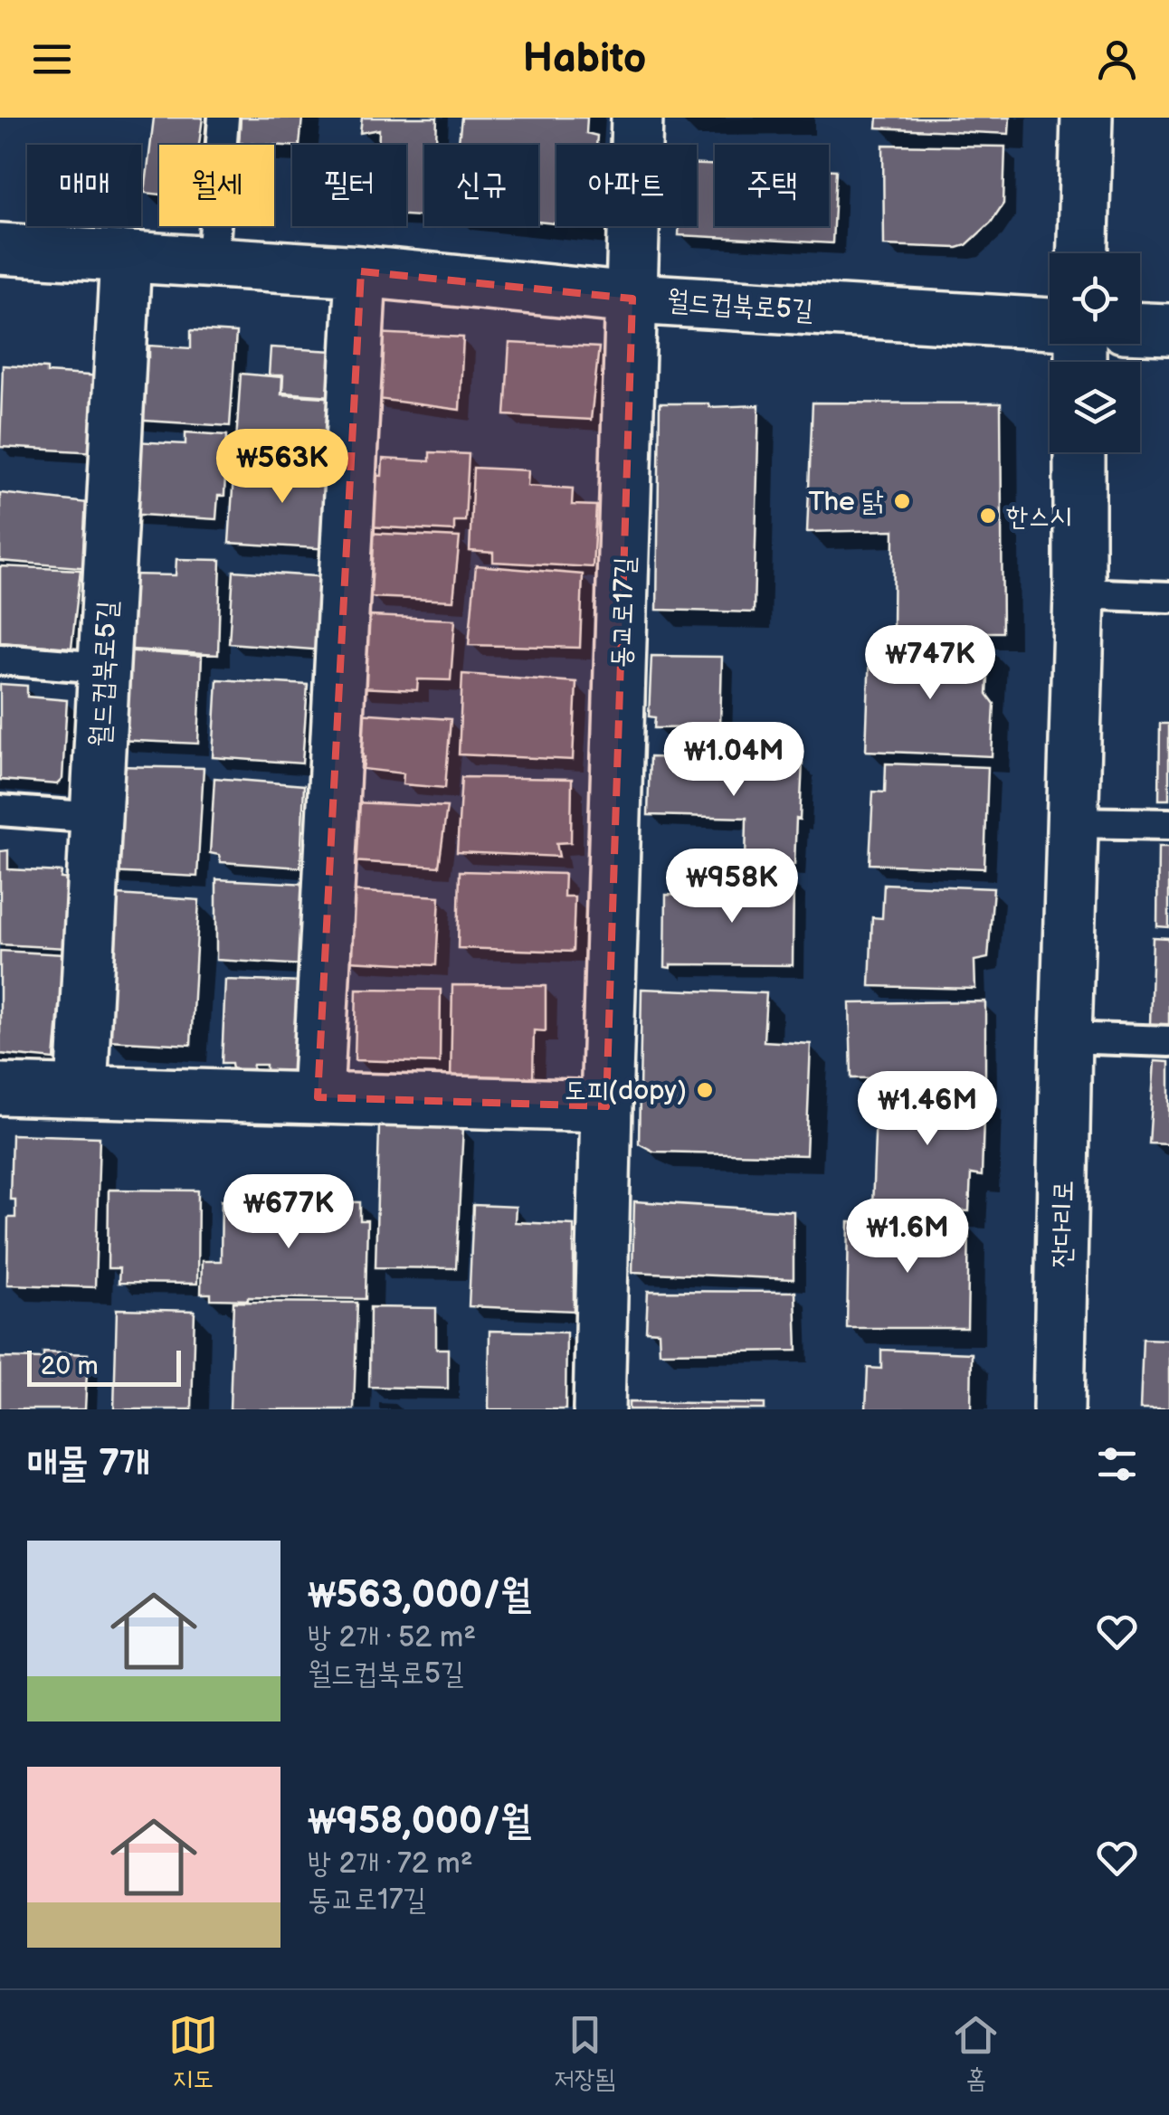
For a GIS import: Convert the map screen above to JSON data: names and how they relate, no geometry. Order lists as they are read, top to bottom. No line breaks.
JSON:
{"streets":{"street":["월드컵북로5길","동교로17길","잔다리로"]},"crossings":[["월드컵북로5길","동교로17길"]],"places":["The 닭","한스시","도피(dopy)"],"scale_bar":"20 m","page":{"header":"Habito","chip":["매매","월세","필터","신규","아파트","주택"],"price":["₩563K","₩747K","₩1.04M","₩958K","₩1.46M","₩677K","₩1.6M"],"scale":"20 m","heading":"매물 7개","list":[{"name":"₩563,000/월","note":"방 2개 · 52 m² · 월드컵북로5길"},{"name":"₩958,000/월","note":"방 2개 · 72 m² · 동교로17길"}],"tabs":["지도","저장됨","홈"]}}
